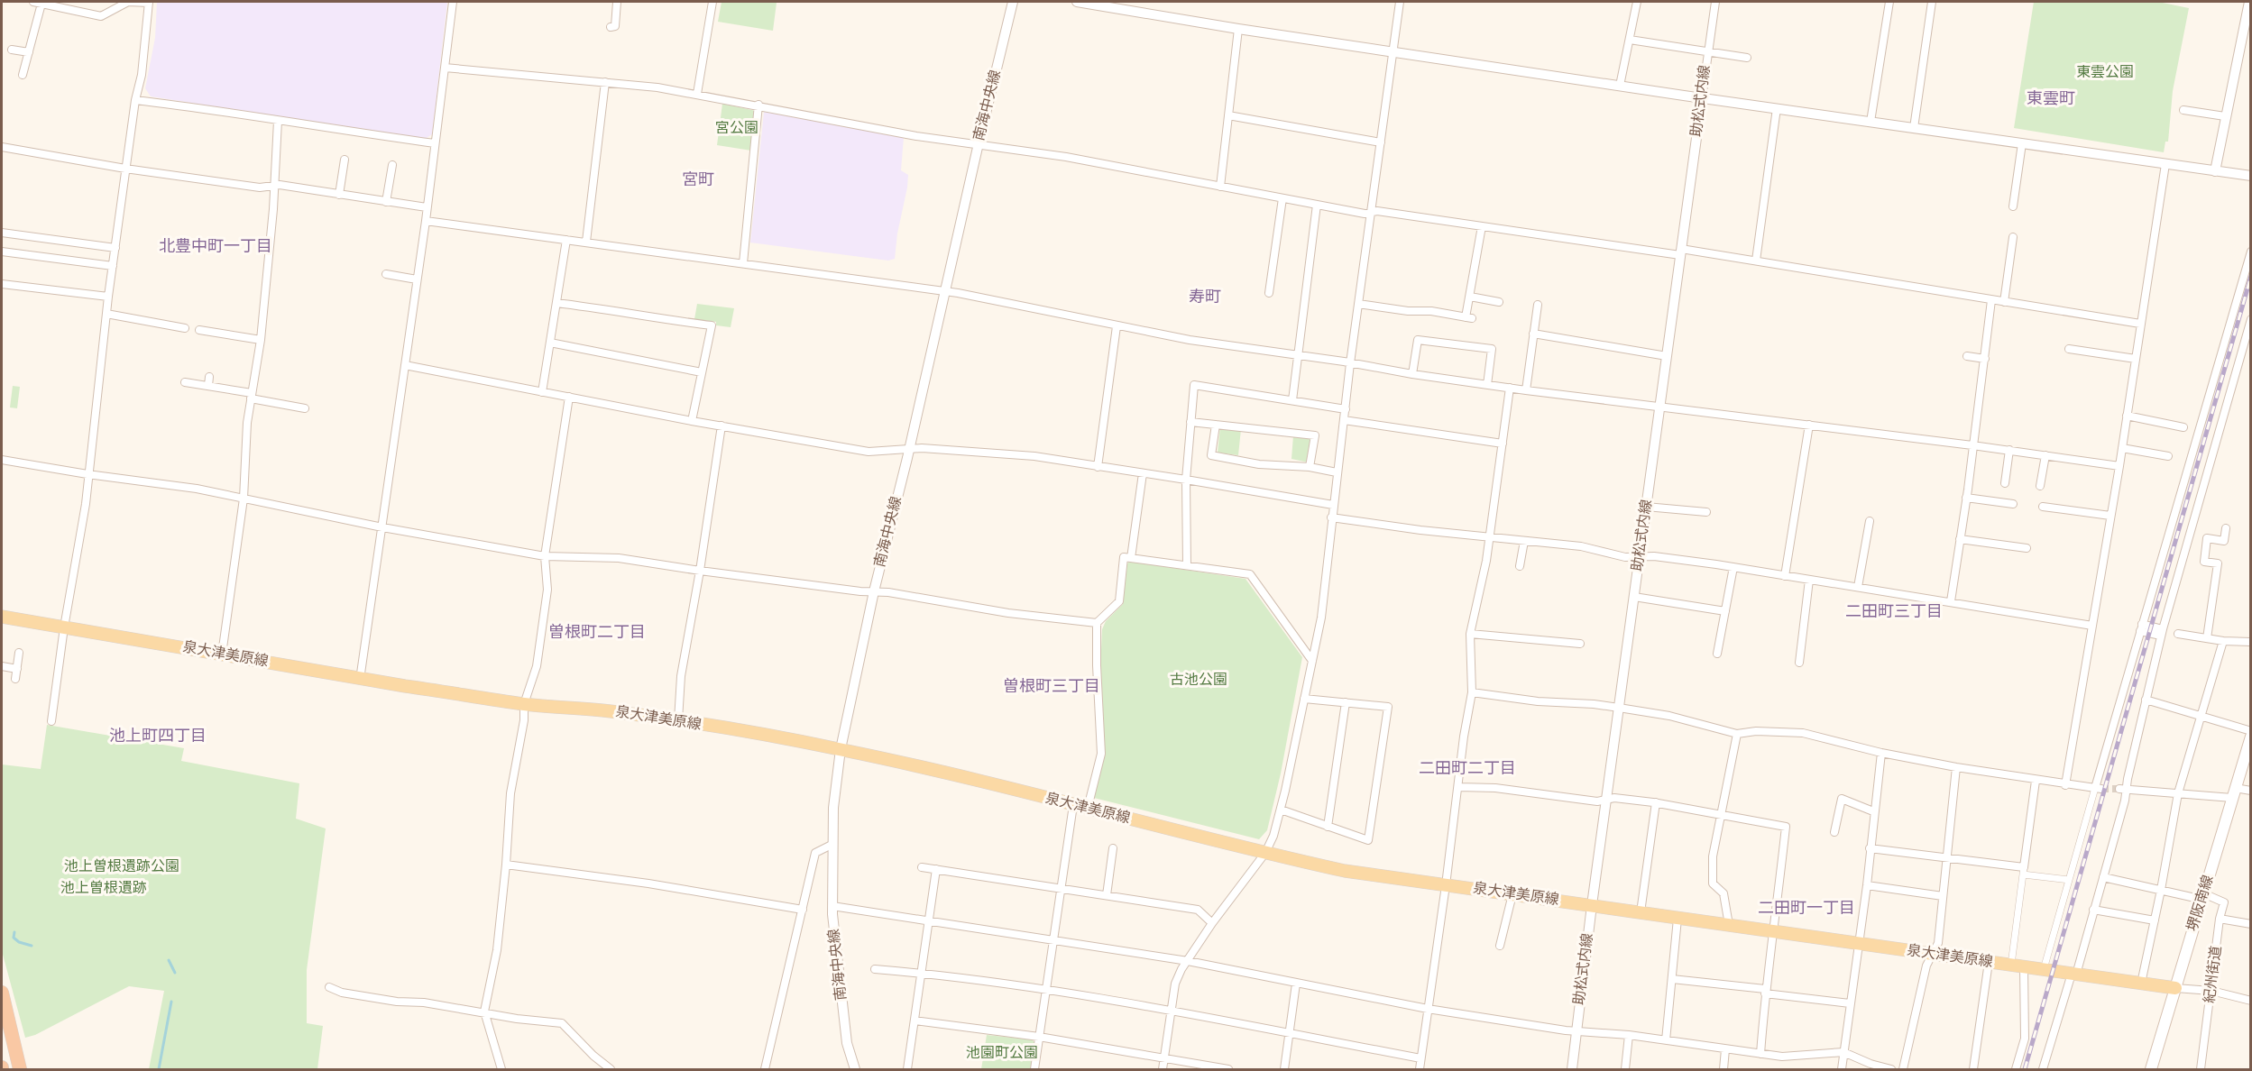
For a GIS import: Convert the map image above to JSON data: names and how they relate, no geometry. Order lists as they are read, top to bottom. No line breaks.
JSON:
{"streets":{"main road":["泉大津美原線","堺阪南線"],"street":["助松式内線","南海中央線","紀州街道"]},"crossings":[["助松式内線","泉大津美原線"],["南海中央線","泉大津美原線"],["泉大津美原線","堺阪南線"],["堺阪南線","紀州街道"]],"districts":["東雲町","宮町","北豊中町一丁目","寿町","二田町三丁目","曽根町二丁目","曽根町三丁目","池上町四丁目","二田町二丁目","二田町一丁目"],"parks":["東雲公園","宮公園","古池公園","池上曽根遺跡公園","池上曽根遺跡","池園町公園"]}
